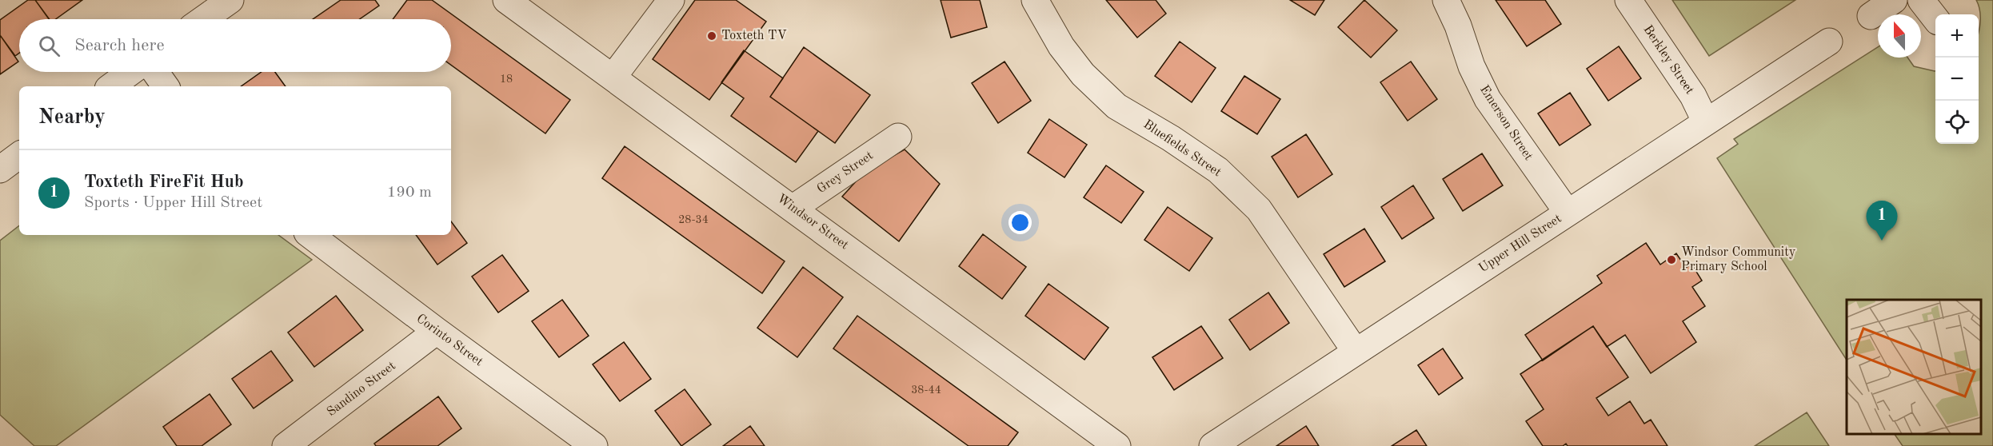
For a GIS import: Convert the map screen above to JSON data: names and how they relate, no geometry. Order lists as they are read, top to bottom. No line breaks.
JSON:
{"streets":{"street":["Berkley Street","Emerson Street","Bluefields Street","Grey Street","Windsor Street","Upper Hill Street","Corinto Street","Sandino Street"]},"crossings":[["Berkley Street","Upper Hill Street"],["Emerson Street","Upper Hill Street"],["Bluefields Street","Upper Hill Street"],["Grey Street","Windsor Street"],["Corinto Street","Sandino Street"]],"places":["Toxteth TV","Windsor Community Primary School"],"house_numbers":["18","28-34","38-44"],"north":"top","page":{"map_buttons":["+","−"],"search":"Search here","heading":"Nearby","list":[{"mark":"1","name":"Toxteth FireFit Hub","note":"Sports · Upper Hill Street","value":"190 m"}],"pins":"1"}}
